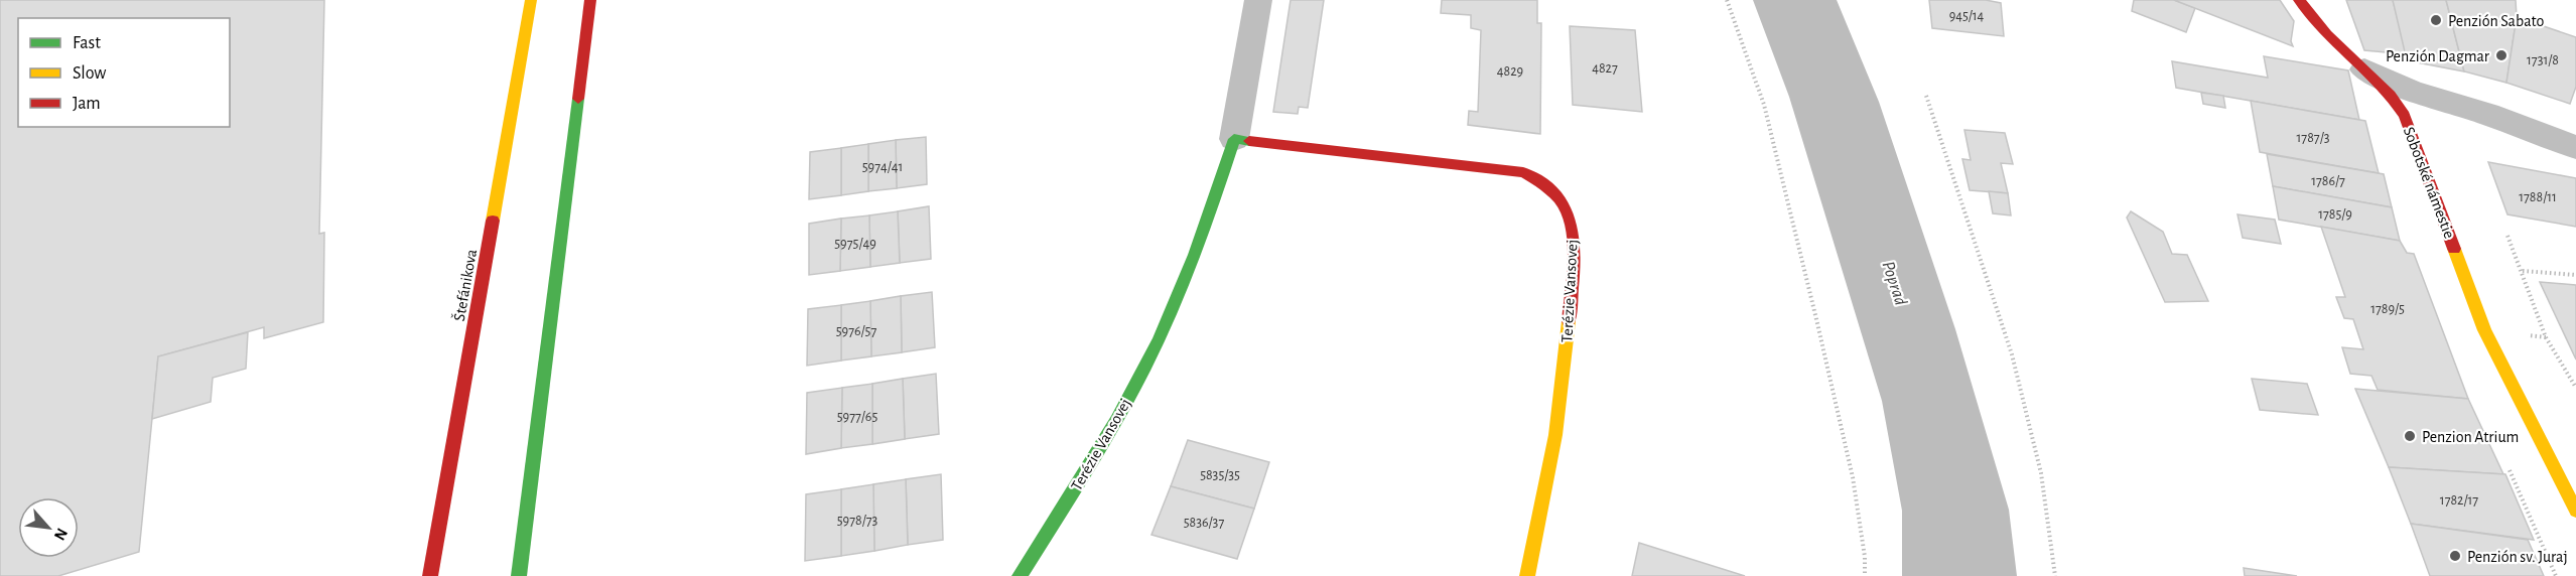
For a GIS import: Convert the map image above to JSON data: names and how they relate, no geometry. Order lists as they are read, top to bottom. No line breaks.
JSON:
{"streets":{"street":["Sobotské námestie","Štefánikova","Terézie Vansovej"]},"water":["Poprad"],"places":["Penzión Sabato","Penzión Dagmar","Penzion Atrium","Penzión sv. Juraj"],"house_numbers":["945/14","1731/8","4827","4829","1787/3","5974/41","1786/7","1788/11","1785/9","5975/49","1789/5","5976/57","5977/65","5835/35","1782/17","5978/73","5836/37"],"legend":["Fast","Slow","Jam"],"north":"bottom right"}
